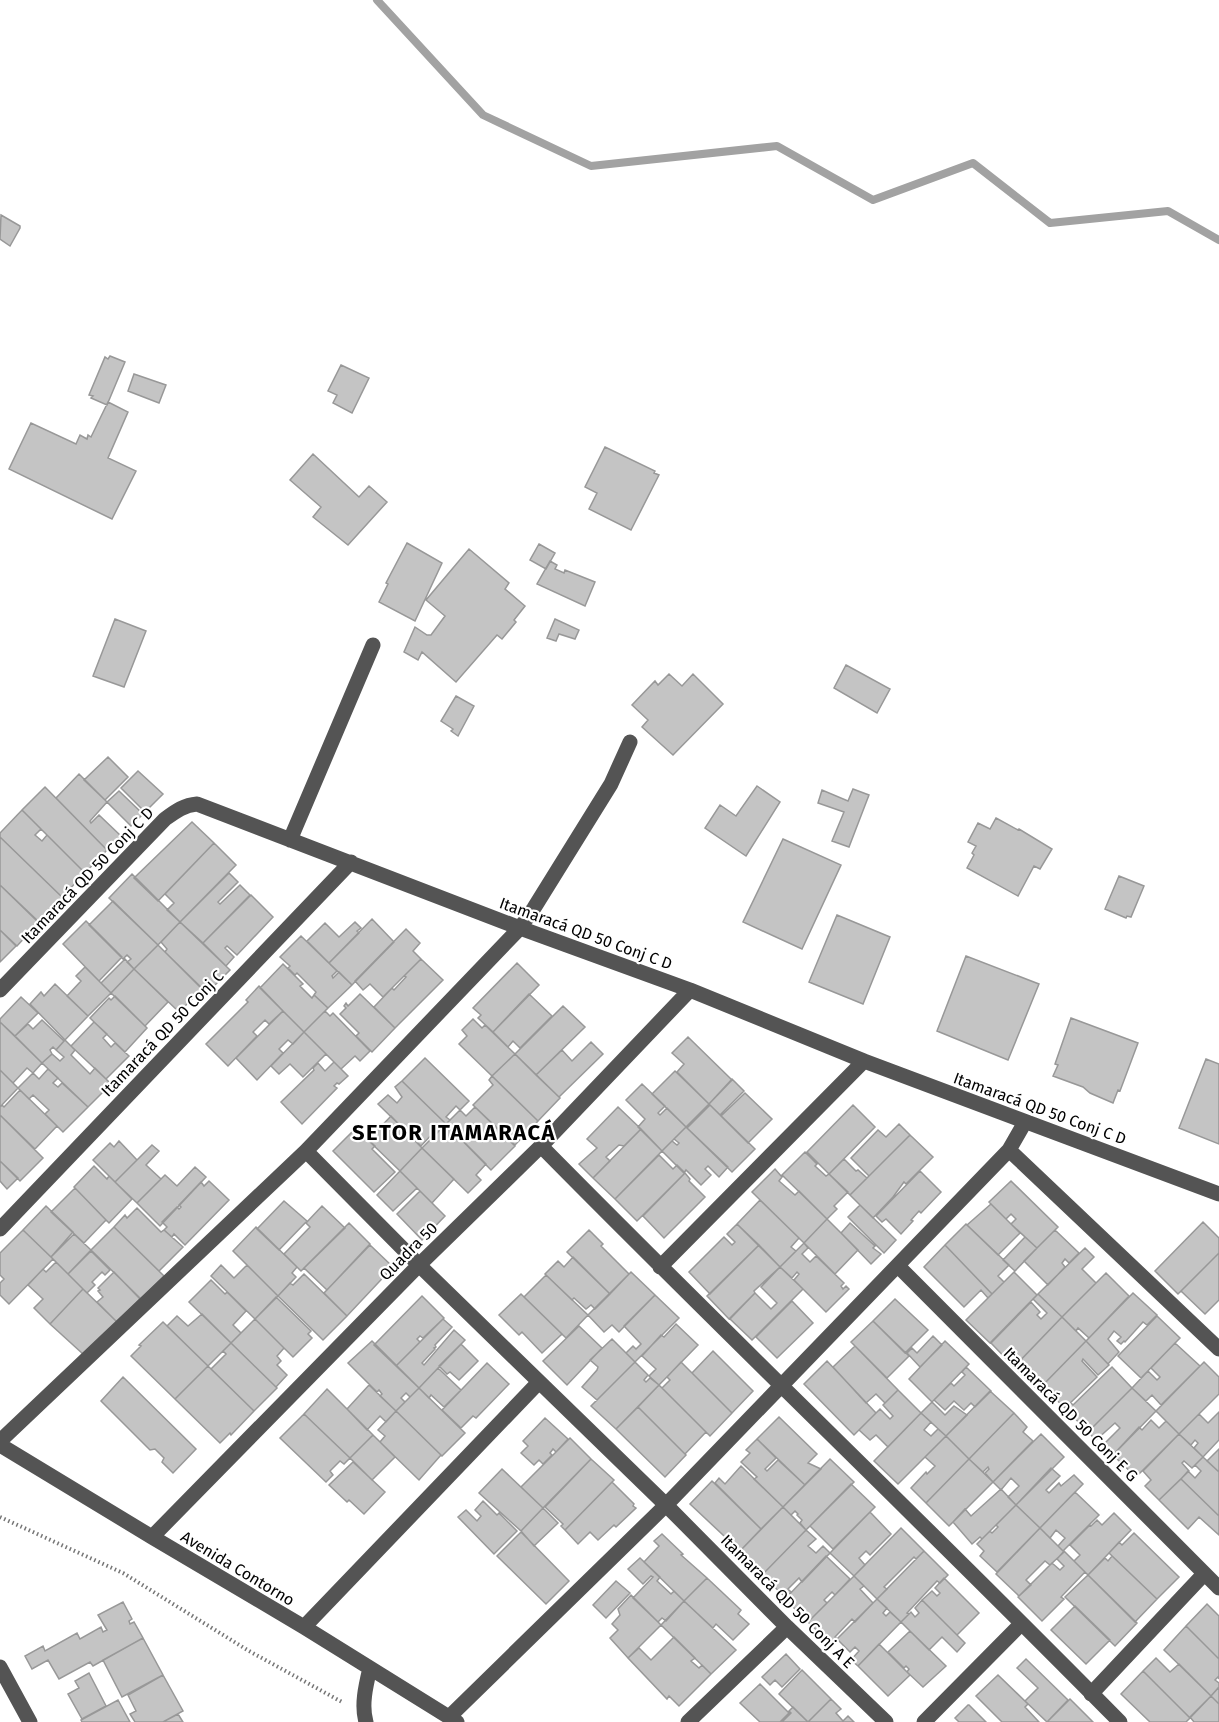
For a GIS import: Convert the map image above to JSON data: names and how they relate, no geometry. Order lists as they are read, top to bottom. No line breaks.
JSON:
{"streets":{"street":["Itamaracá QD 50 Conj C D","Itamaracá QD 50 Conj C","Quadra 50","Itamaracá QD 50 Conj E G","Avenida Contorno","Itamaracá QD 50 Conj A E"]},"crossings":[["Itamaracá QD 50 Conj C D","Itamaracá QD 50 Conj C"],["Itamaracá QD 50 Conj C D","Quadra 50"],["Quadra 50","Avenida Contorno"],["Quadra 50","Itamaracá QD 50 Conj A E"]],"districts":["SETOR ITAMARACÁ"]}
